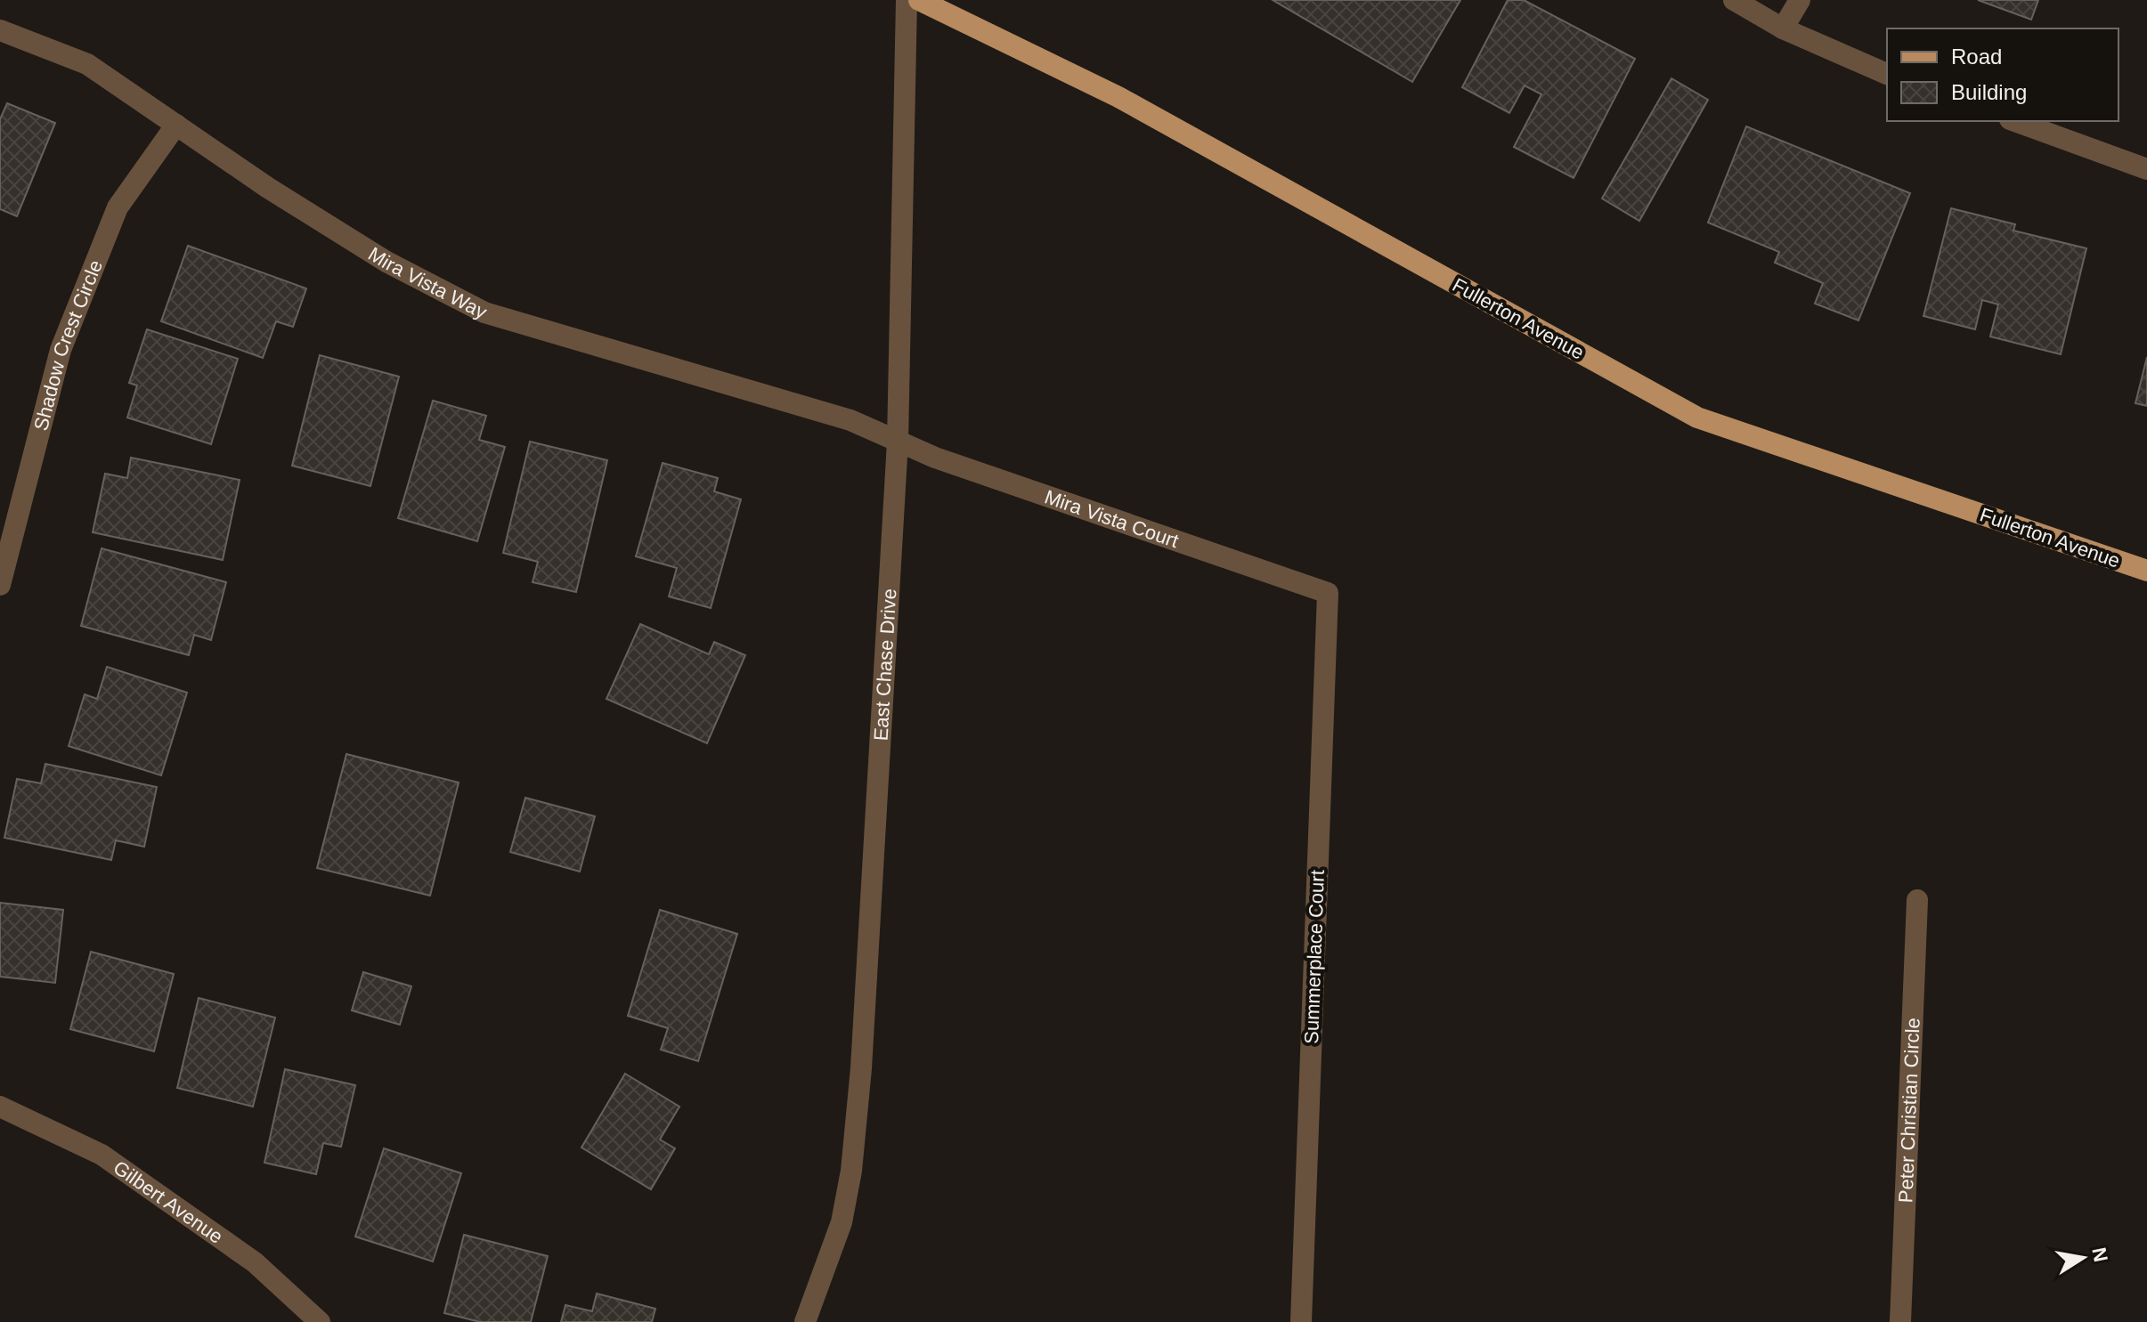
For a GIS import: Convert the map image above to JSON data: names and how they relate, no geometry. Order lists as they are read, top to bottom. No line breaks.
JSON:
{"streets":{"main road":["Fullerton Avenue"],"street":["Mira Vista Way","Shadow Crest Circle","Mira Vista Court","East Chase Drive","Summerplace Court","Peter Christian Circle","Gilbert Avenue"]},"crossings":[["Mira Vista Way","Shadow Crest Circle"],["Mira Vista Way","Mira Vista Court"],["Mira Vista Way","East Chase Drive"],["Mira Vista Court","East Chase Drive"],["Mira Vista Court","Summerplace Court"]],"legend":["Road","Building"],"north":"right"}
